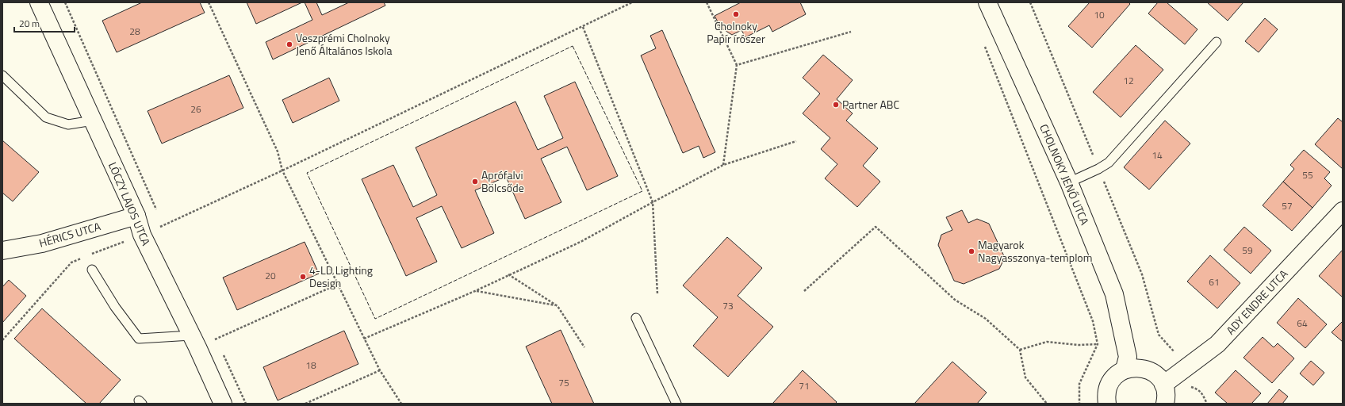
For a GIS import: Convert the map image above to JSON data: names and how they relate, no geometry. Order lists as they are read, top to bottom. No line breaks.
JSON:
{"streets":{"street":["CHOLNOKY JENŐ UTCA","LÓCZY LAJOS UTCA","HÉRICS UTCA","ADY ENDRE UTCA"]},"crossings":[["LÓCZY LAJOS UTCA","HÉRICS UTCA"]],"places":["Cholnoky Papír írószer","Veszprémi Cholnoky Jenő Általános Iskola","Partner ABC","Aprófalvi Bölcsőde","Magyarok Nagyasszonya-templom","4-LD Lighting Design"],"house_numbers":["10","28","12","26","14","55","57","59","20","61","73","64","18","75","71"],"scale_bar":"20 m"}
